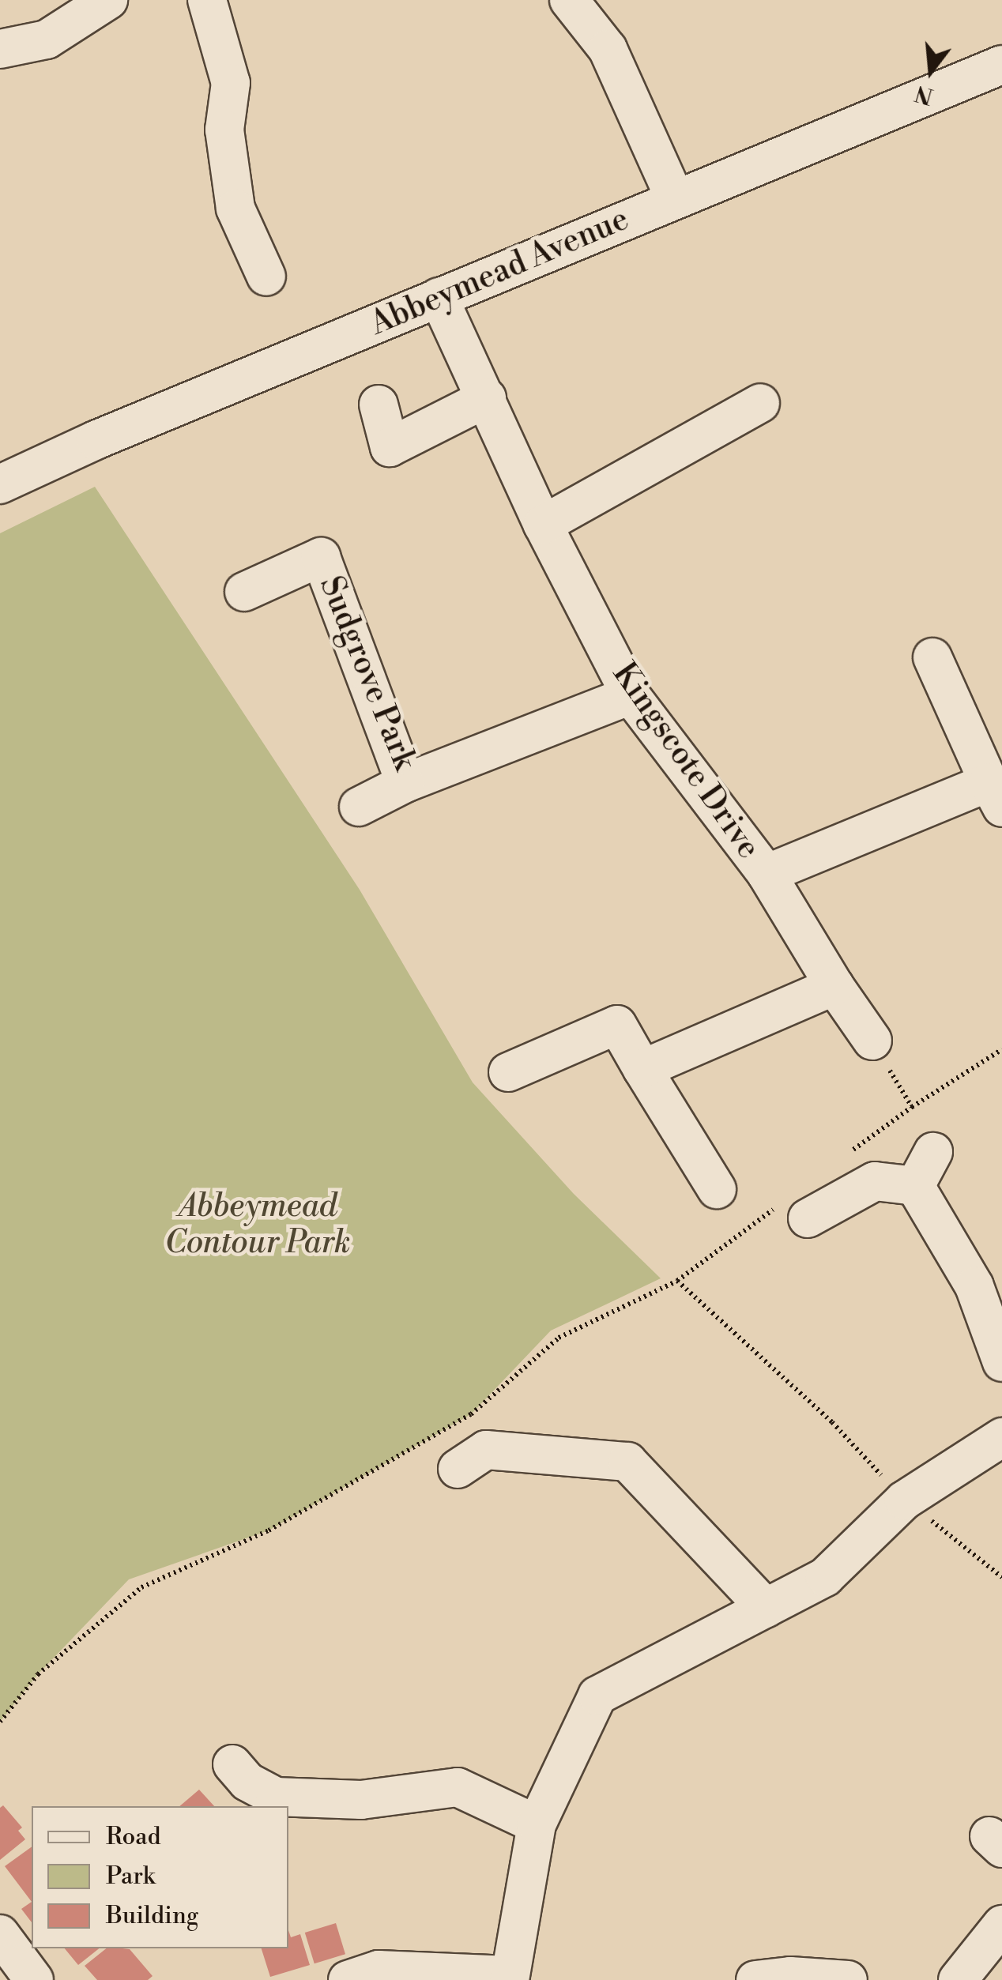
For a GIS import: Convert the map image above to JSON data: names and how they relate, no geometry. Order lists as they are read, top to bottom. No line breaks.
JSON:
{"streets":{"street":["Abbeymead Avenue","Sudgrove Park","Kingscote Drive"]},"crossings":[["Abbeymead Avenue","Kingscote Drive"],["Sudgrove Park","Kingscote Drive"]],"parks":["Abbeymead Contour Park"],"legend":["Road","Park","Building"],"north":"bottom"}
